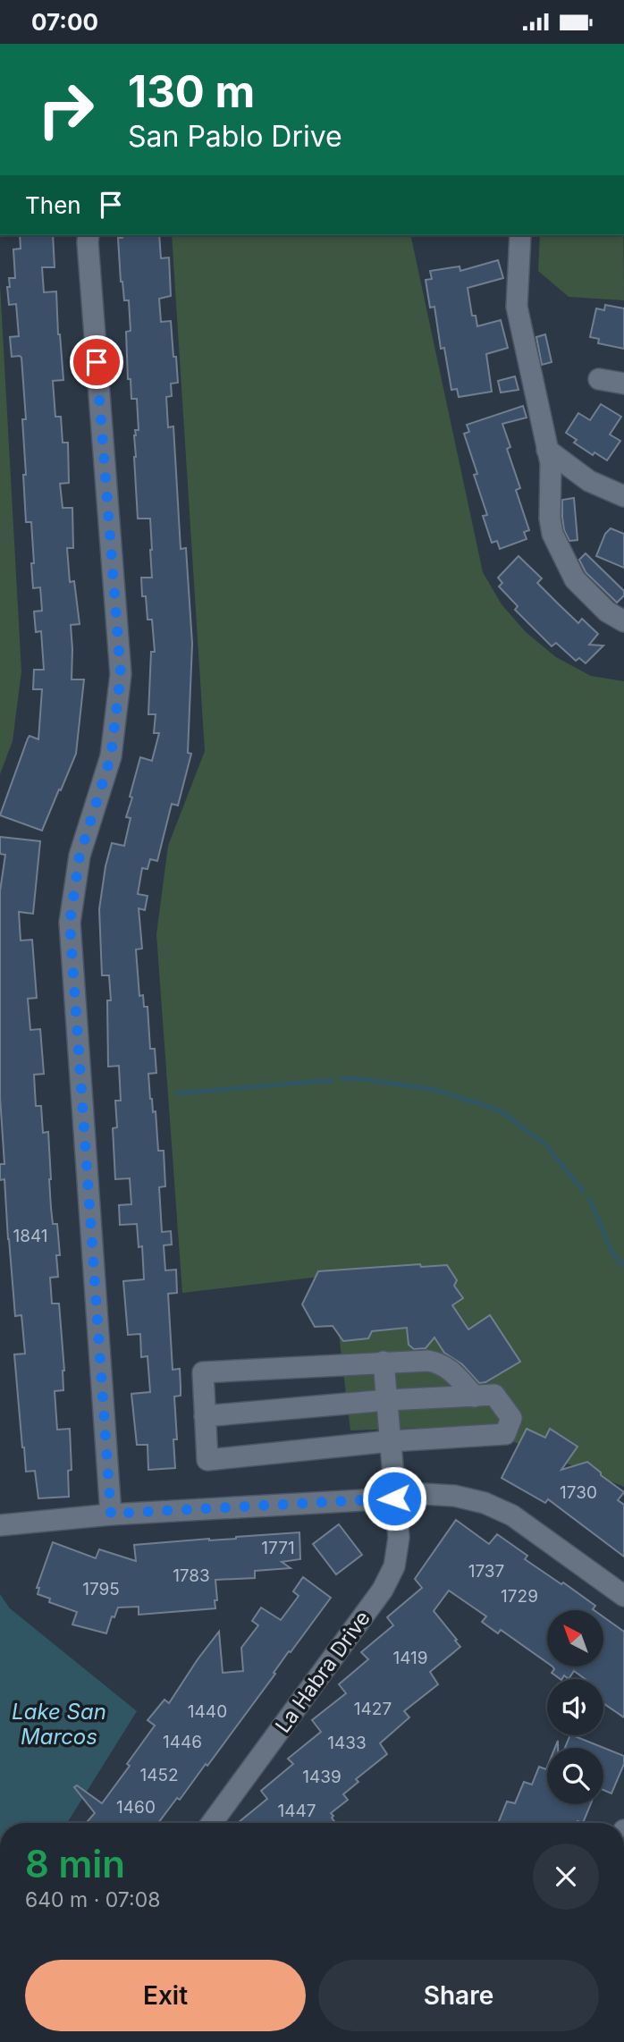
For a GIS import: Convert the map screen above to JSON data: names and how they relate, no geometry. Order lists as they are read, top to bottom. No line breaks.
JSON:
{"streets":{"street":["La Habra Drive"]},"water":["Lake San Marcos"],"house_numbers":["1841","1730","1771","1737","1783","1795","1729","1419","1427","1440","1446","1433","1452","1439","1460","1447"],"north":"top left","page":{"status":"07:00","turn":["130 m","San Pablo Drive"],"then":"Then","heading":["8 min","640 m · 07:08"],"buttons":["Exit","Share"]}}
